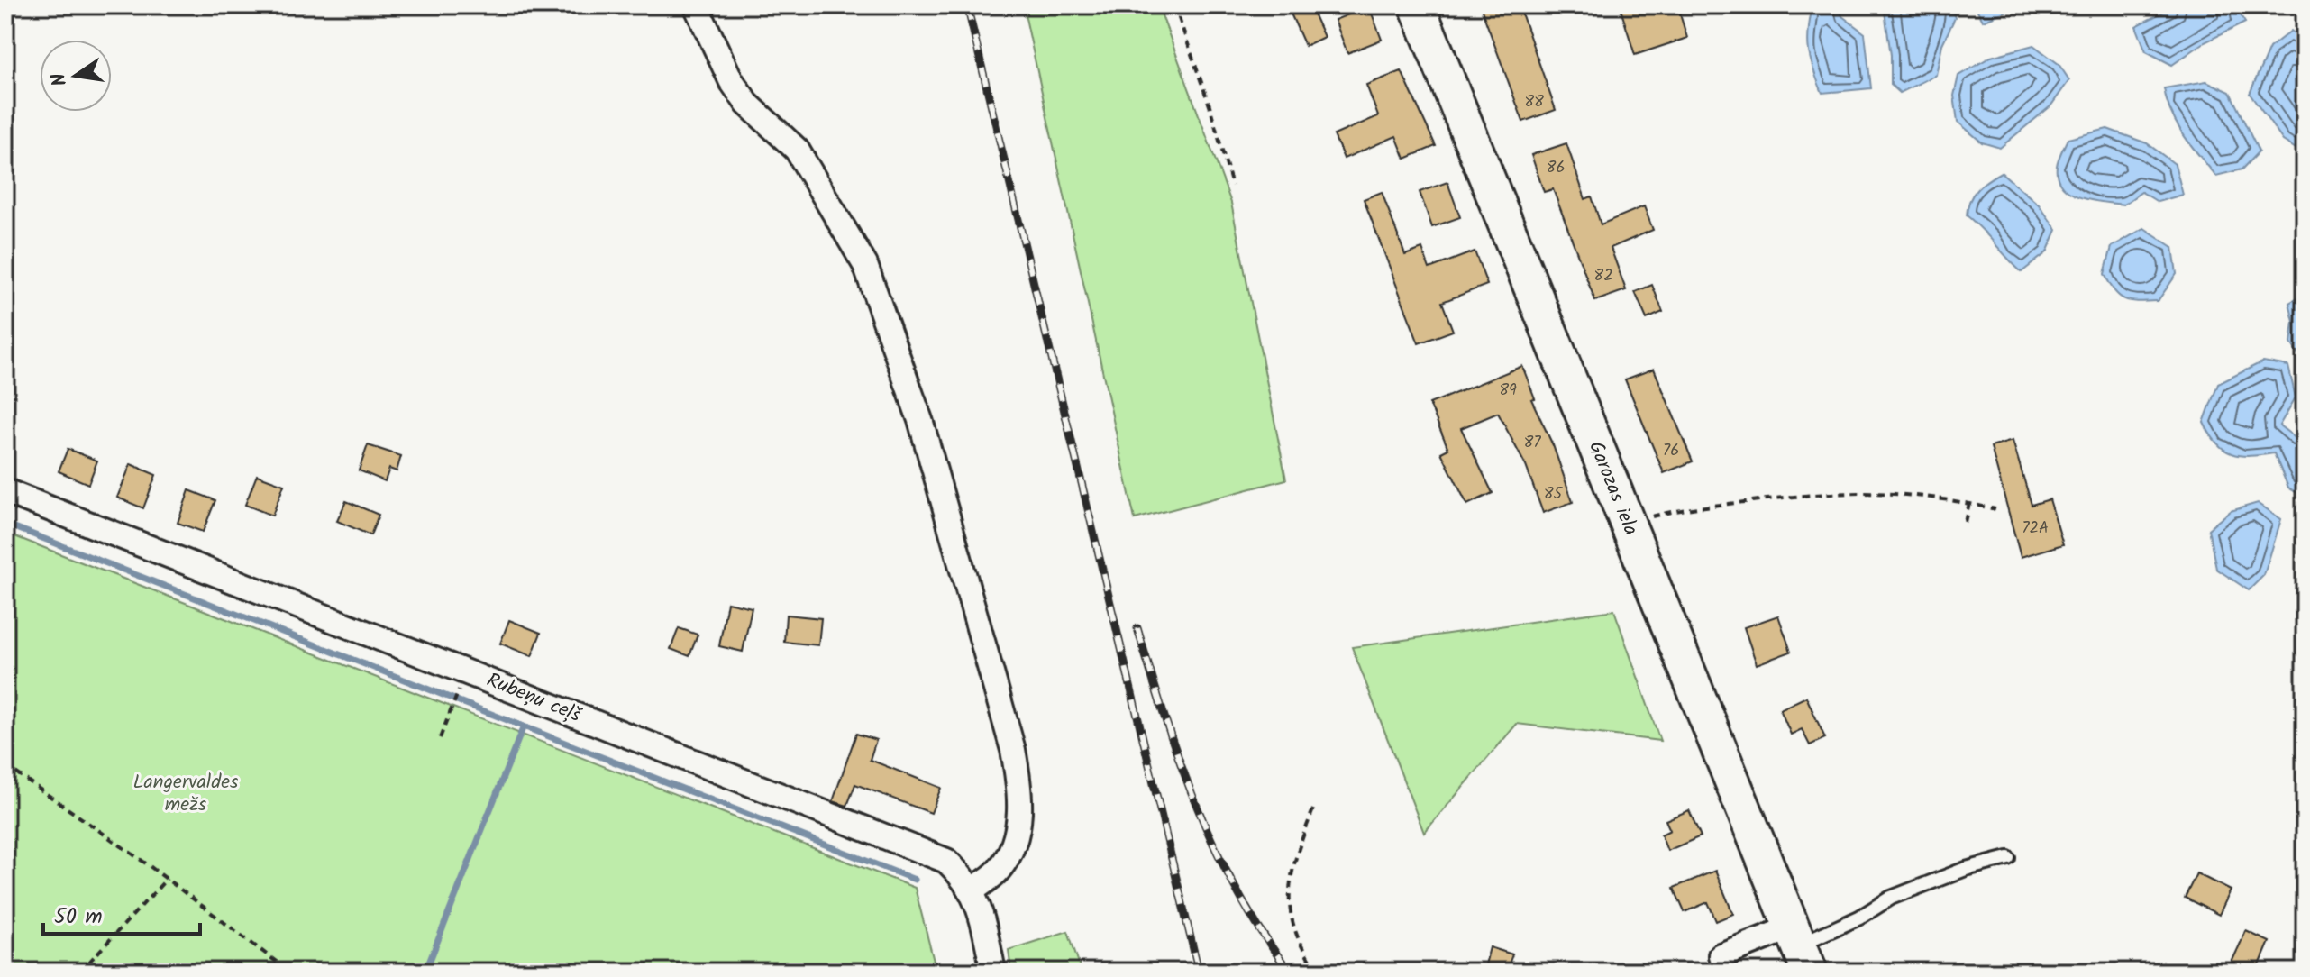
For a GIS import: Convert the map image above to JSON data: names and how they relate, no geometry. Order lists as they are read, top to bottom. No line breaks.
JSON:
{"streets":{"main road":["Garozas iela"],"street":["Rubeņu ceļš"]},"parks":["Langervaldes mežs"],"house_numbers":["88","86","82","89","87","76","85","72A"],"scale_bar":"50 m","north":"left"}
